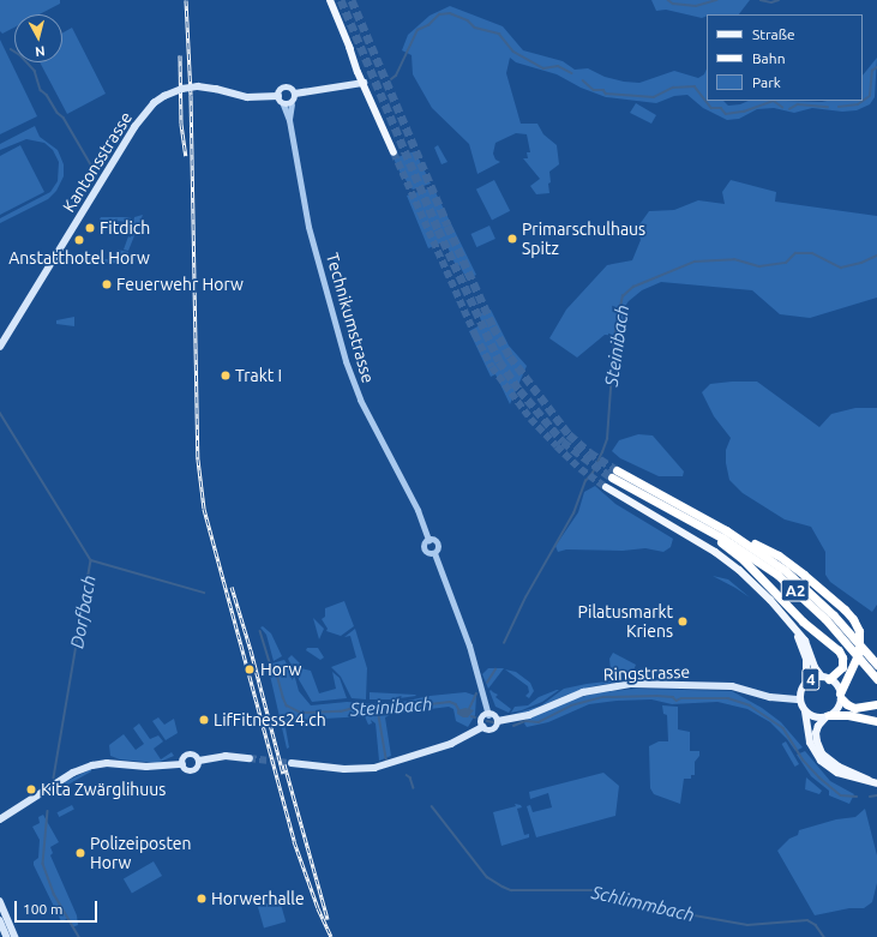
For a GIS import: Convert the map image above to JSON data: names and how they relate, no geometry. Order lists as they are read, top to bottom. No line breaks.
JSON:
{"streets":{"highway":["A2"],"main road":["Kantonsstrasse","Ringstrasse","4"],"street":["Technikumstrasse"]},"crossings":[["Kantonsstrasse","Technikumstrasse"],["Ringstrasse","4"]],"water":["Steinibach","Dorfbach","Schlimmbach"],"places":["Fitdich","Primarschulhaus Spitz","Anstatthotel Horw","Feuerwehr Horw","Trakt I","Pilatusmarkt Kriens","Horw","LifFitness24.ch","Kita Zwärglihuus","Polizeiposten Horw","Horwerhalle"],"legend":["Straße","Bahn","Park"],"scale_bar":"100 m","north":"bottom"}
